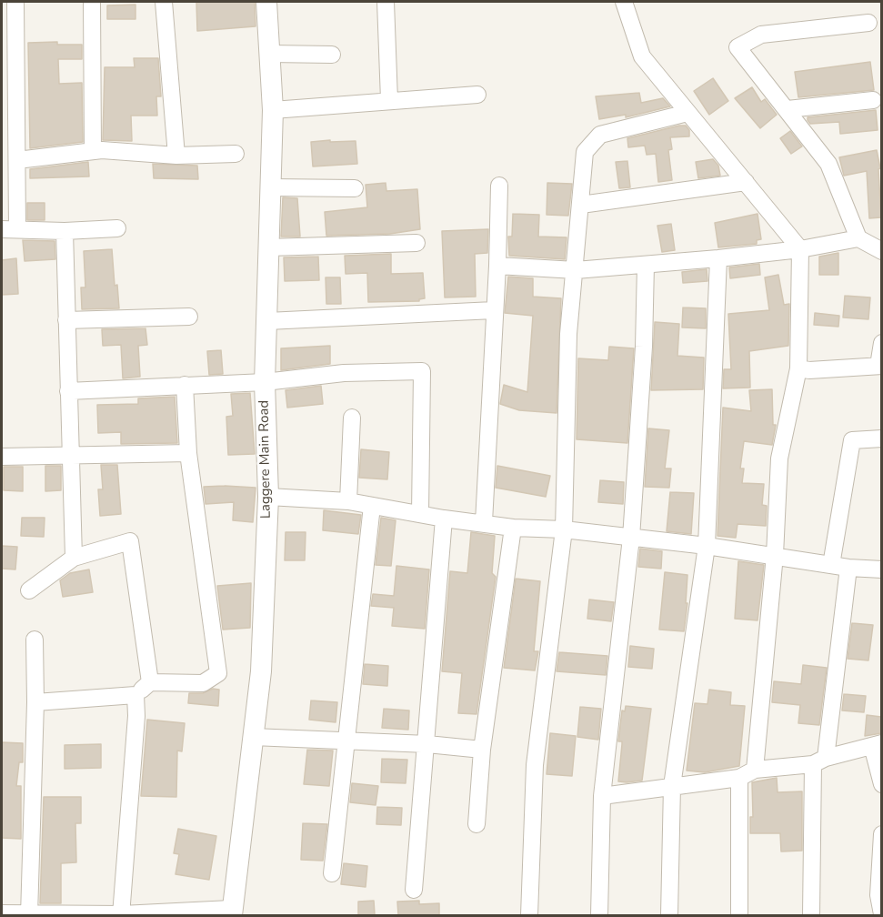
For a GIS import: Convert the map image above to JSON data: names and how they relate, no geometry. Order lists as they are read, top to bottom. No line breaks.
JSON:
{"streets":{"street":["Laggere Main Road"]}}
